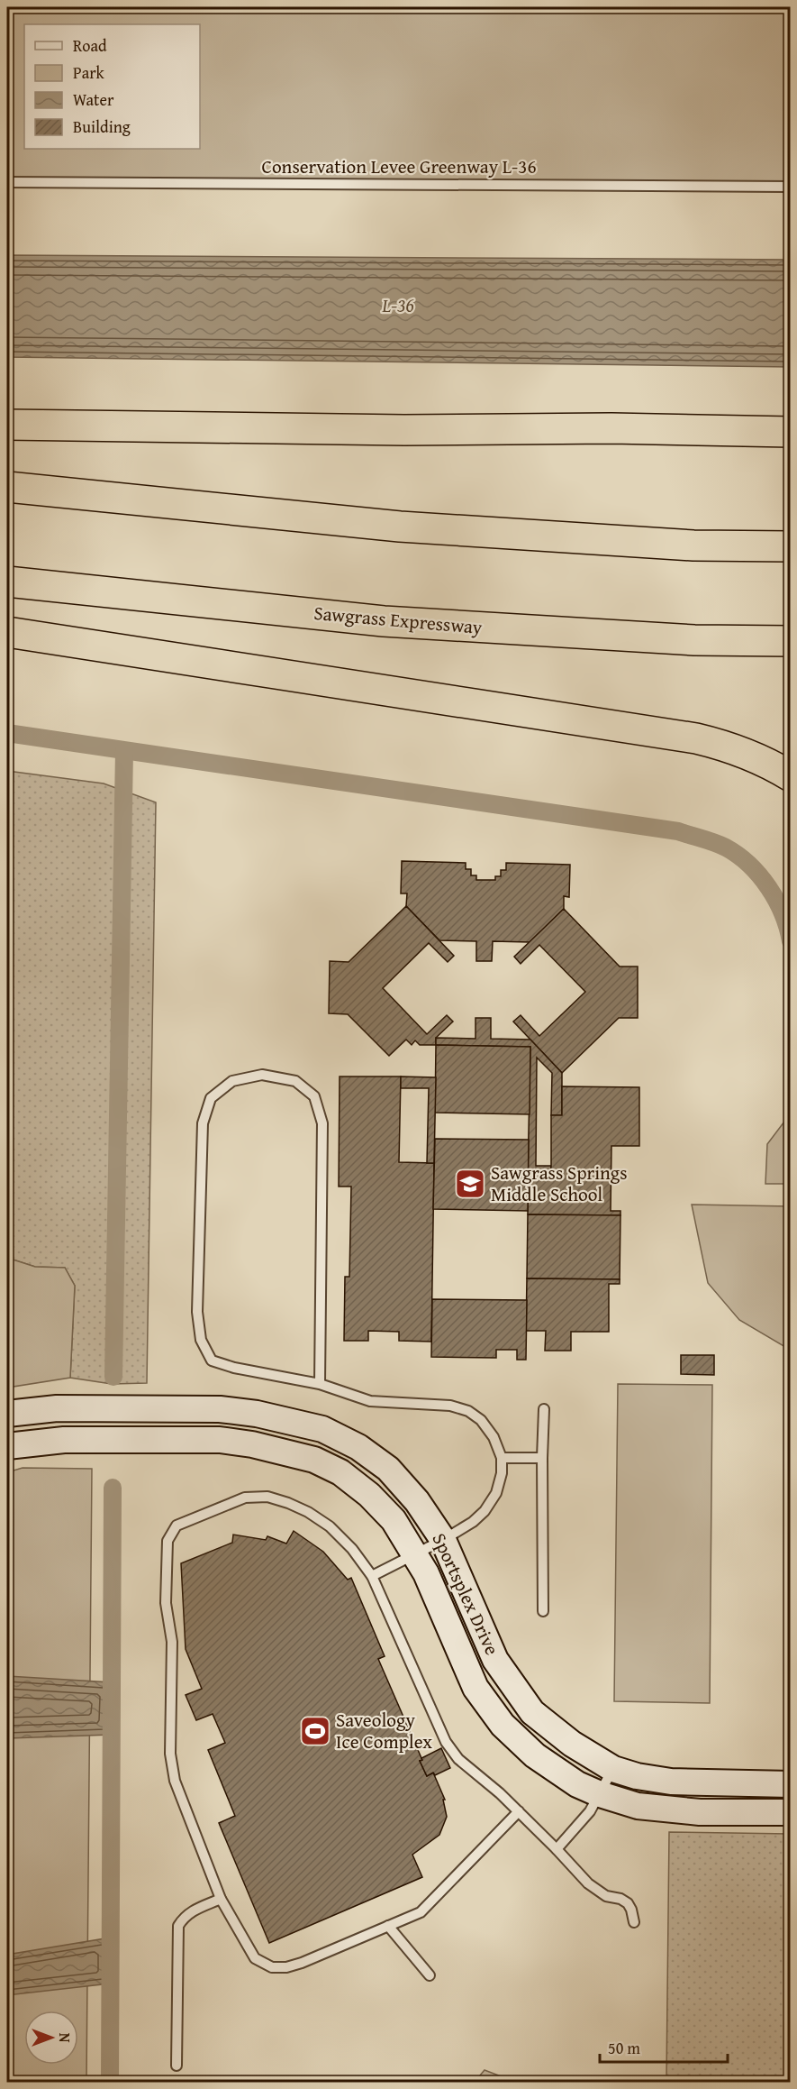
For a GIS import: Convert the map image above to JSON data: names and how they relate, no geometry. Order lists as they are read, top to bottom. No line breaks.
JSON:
{"streets":{"highway":["Sawgrass Expressway"],"street":["Sportsplex Drive"],"lane":["Conservation Levee Greenway L-36"]},"water":["L-36"],"places":{"school or university":["Sawgrass Springs Middle School"],"sports":["Saveology Ice Complex"]},"legend":["Road","Park","Water","Building"],"scale_bar":"50 m","north":"right"}
